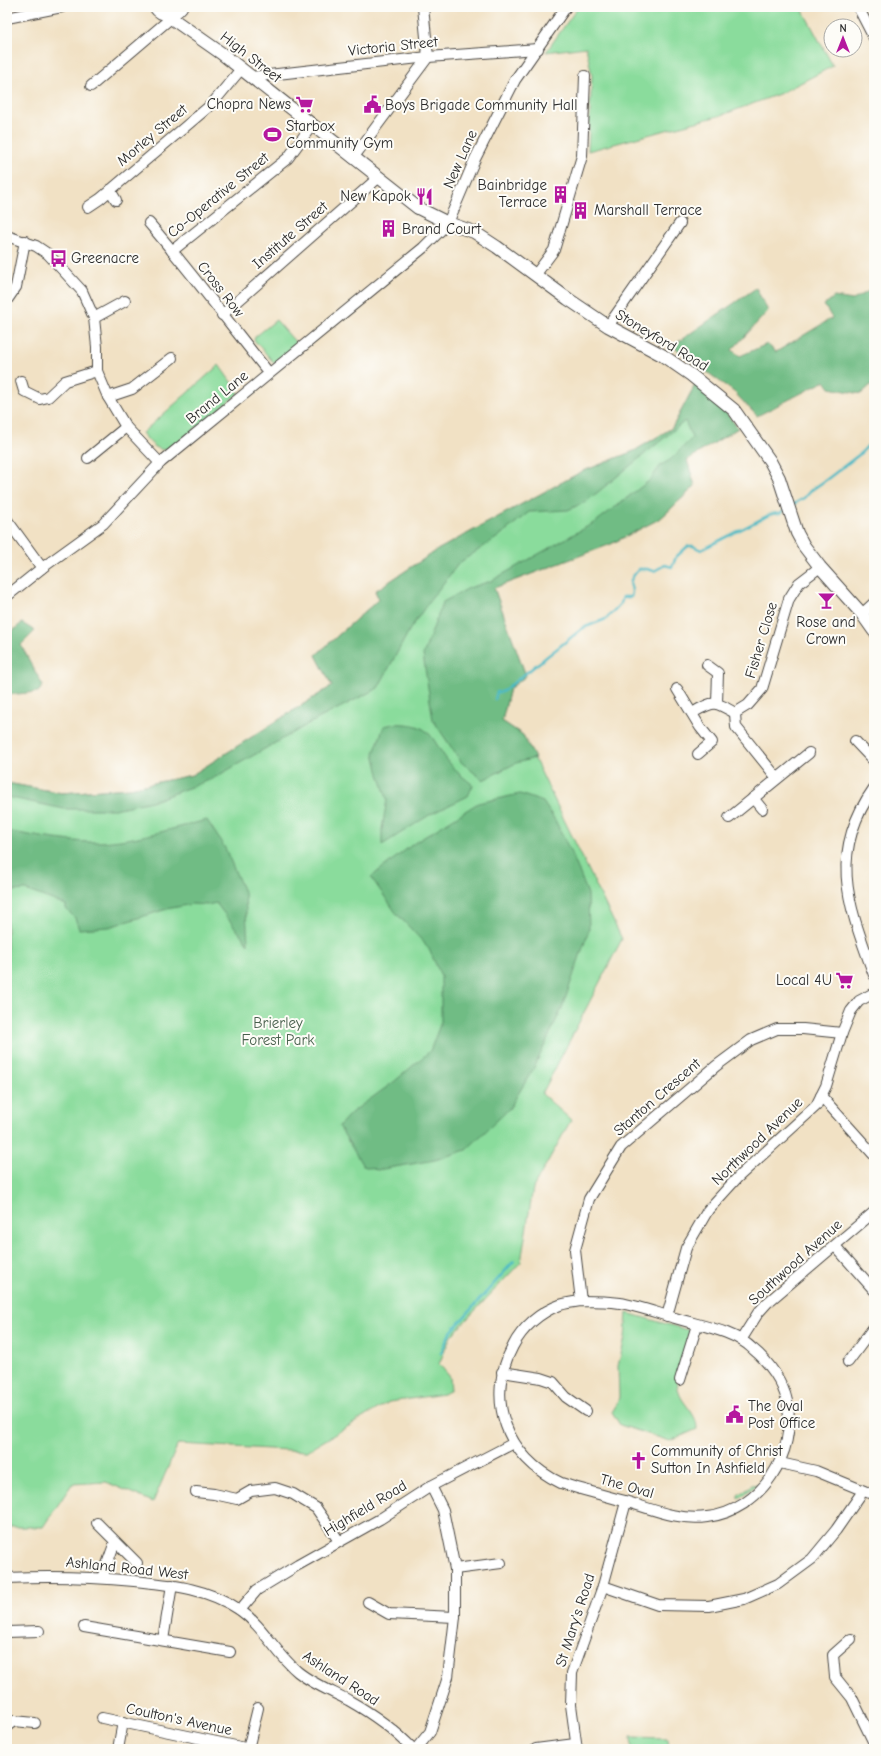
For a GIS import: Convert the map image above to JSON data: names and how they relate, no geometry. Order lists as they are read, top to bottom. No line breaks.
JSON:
{"streets":{"main road":["High Street","Stoneyford Road"],"street":["Victoria Street","Morley Street","New Lane","Co-Operative Street","Institute Street","Cross Row","Brand Lane","Fisher Close","Stanton Crescent","Northwood Avenue","Southwood Avenue","The Oval","Highfield Road","Ashland Road West","St Mary's Road","Ashland Road","Coulton's Avenue"]},"crossings":[["Victoria Street","High Street"],["Victoria Street","New Lane"],["High Street","Morley Street"],["High Street","New Lane"],["High Street","Co-Operative Street"],["High Street","Institute Street"],["High Street","Stoneyford Road"],["High Street","Brand Lane"],["New Lane","Stoneyford Road"],["New Lane","Brand Lane"],["Co-Operative Street","Cross Row"],["Institute Street","Cross Row"],["Cross Row","Brand Lane"],["Stoneyford Road","Brand Lane"],["Stoneyford Road","Fisher Close"],["Stanton Crescent","Northwood Avenue"],["Stanton Crescent","The Oval"],["Northwood Avenue","The Oval"],["Southwood Avenue","The Oval"],["The Oval","Highfield Road"],["The Oval","St Mary's Road"],["Highfield Road","Ashland Road West"],["Highfield Road","Ashland Road"],["Ashland Road West","Ashland Road"]],"parks":["Brierley Forest Park"],"places":{"supermarket":["Chopra News","Local 4U"],"public building":["Boys Brigade Community Hall","The Oval Post Office"],"sports":["Starbox Community Gym"],"building":["Bainbridge Terrace","Marshall Terrace","Brand Court"],"restaurant":["New Kapok"],"bus stop":["Greenacre"],"bar":["Rose and Crown"],"church":["Community of Christ Sutton In Ashfield"]},"north":"top"}
